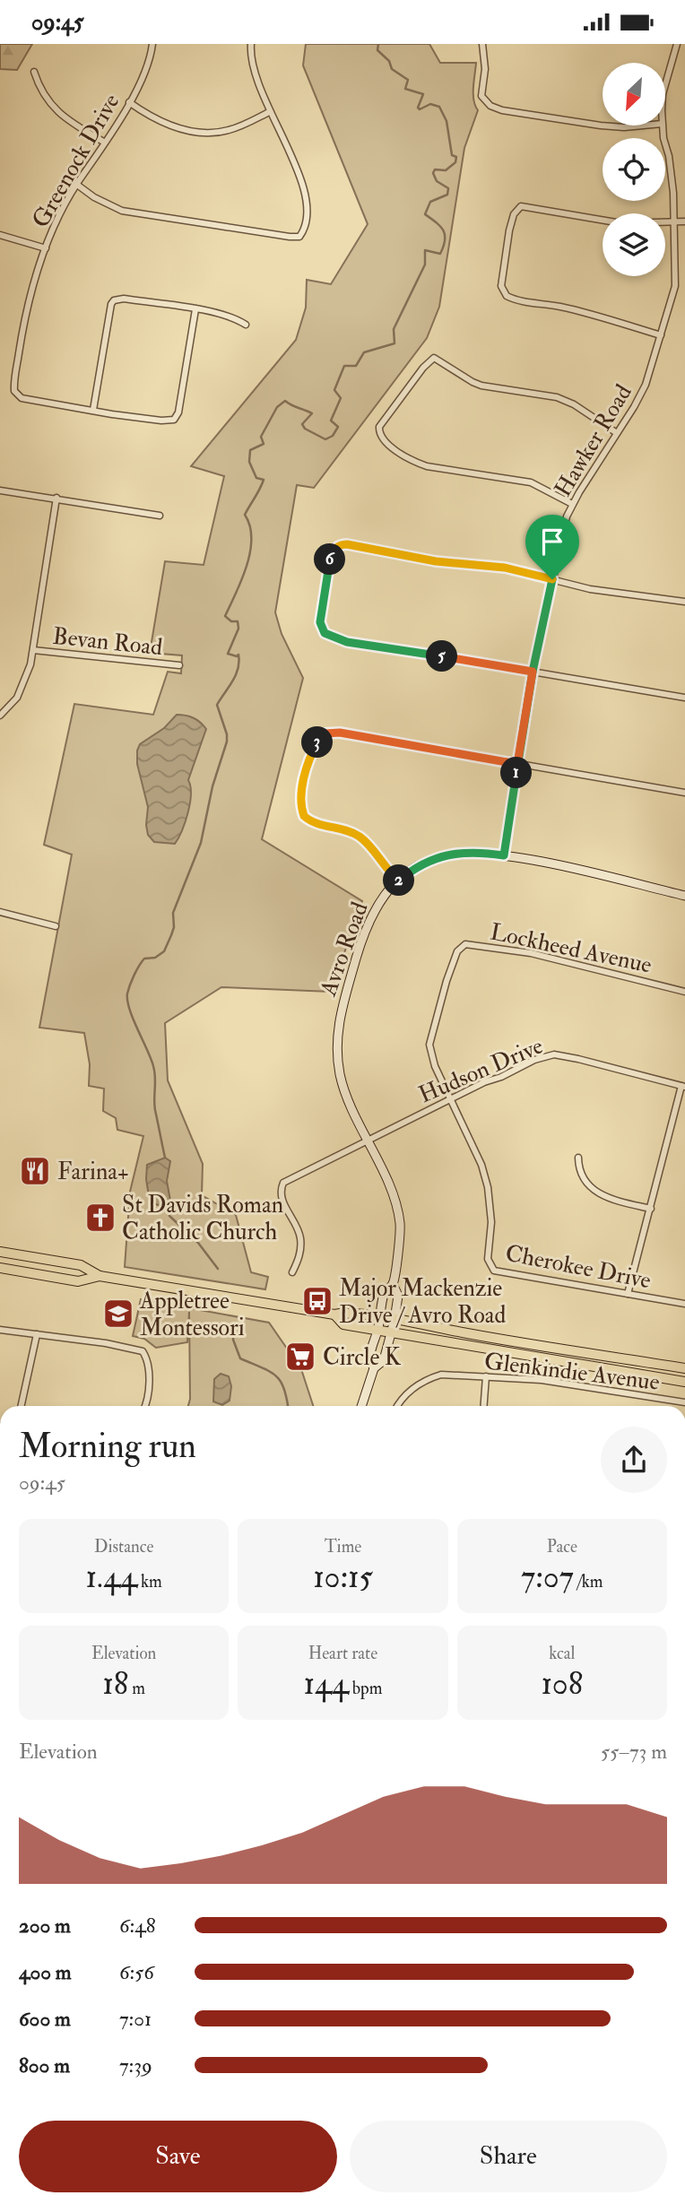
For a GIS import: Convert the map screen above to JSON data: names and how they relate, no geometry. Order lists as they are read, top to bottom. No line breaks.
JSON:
{"streets":{"street":["Greenock Drive","Hawker Road","Bevan Road","Lockheed Avenue","Avro Road","Hudson Drive","Cherokee Drive","Glenkindie Avenue"]},"crossings":[["Hawker Road","Avro Road"],["Lockheed Avenue","Hudson Drive"],["Lockheed Avenue","Cherokee Drive"],["Avro Road","Hudson Drive"],["Hudson Drive","Cherokee Drive"]],"places":{"restaurant":["Farina+"],"church":["St Davids Roman Catholic Church"],"bus stop":["Major Mackenzie Drive / Avro Road"],"school or university":["Appletree Montessori"],"supermarket":["Circle K"]},"north":"bottom left","page":{"status":"09:45","pins":["6","5","3","1","2"],"heading":["Morning run","09:45"],"stats":[["Distance","1.44 km"],["Time","10:15"],["Pace","7:07 /km"],["Elevation","18 m"],["Heart rate","144 bpm"],["kcal","108"]],"chart":["Elevation","55–73 m"],"list":[{"name":"200 m","note":"6:48"},{"name":"400 m","note":"6:56"},{"name":"600 m","note":"7:01"},{"name":"800 m","note":"7:39"}],"buttons":["Save","Share"]}}
